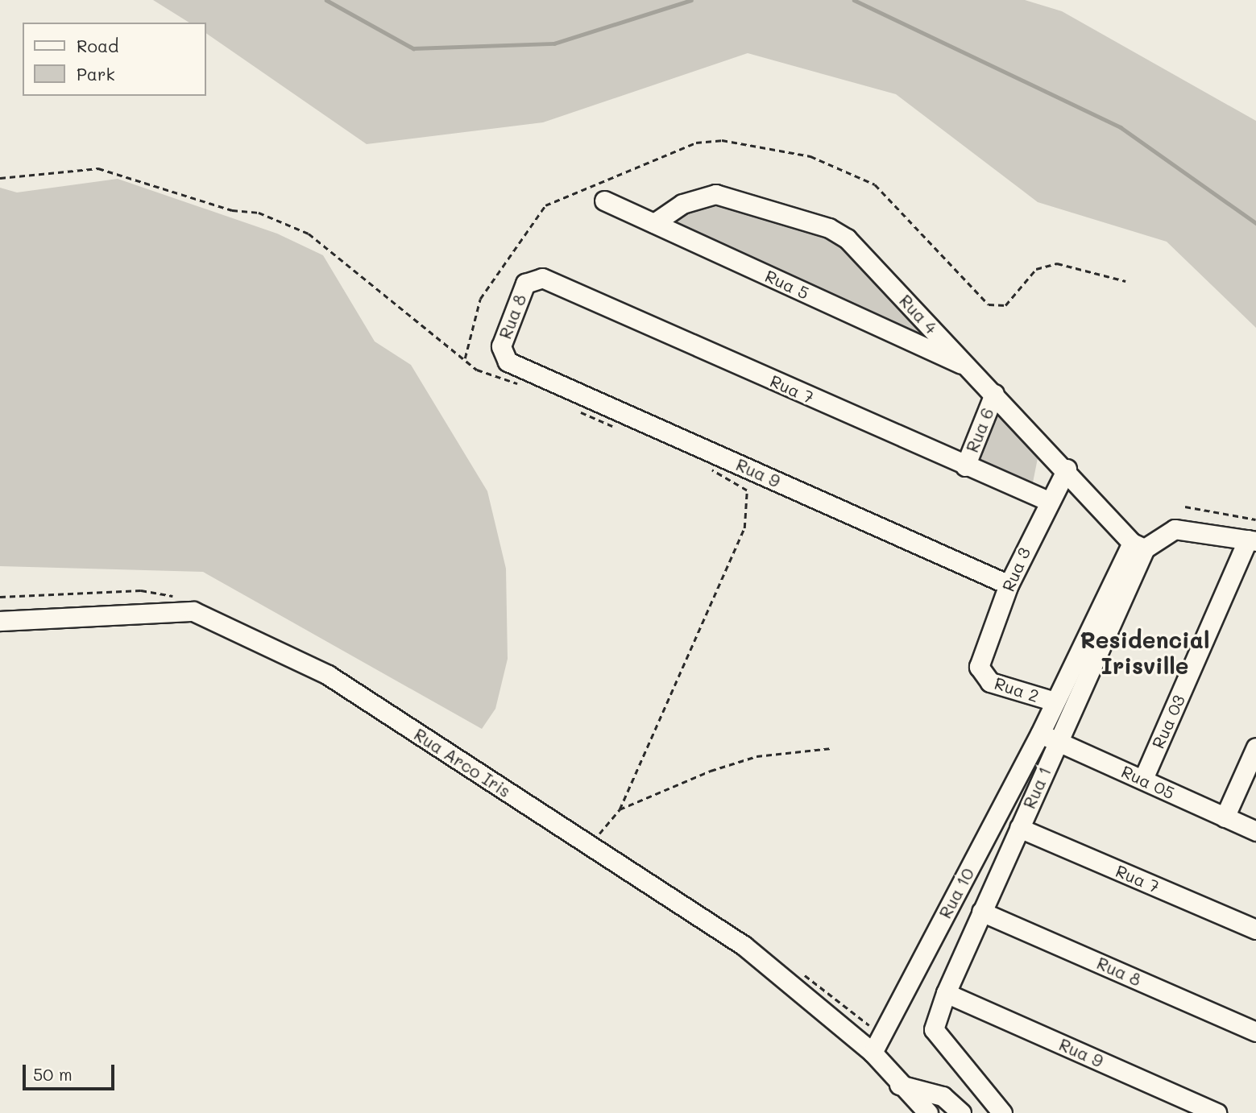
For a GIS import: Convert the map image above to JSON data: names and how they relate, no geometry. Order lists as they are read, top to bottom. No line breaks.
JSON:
{"streets":{"street":["Rua 5","Rua 4","Rua 8","Rua 7","Rua 6","Rua 9","Rua 3","Rua 2","Rua 03","Rua Arco Iris","Rua 05","Rua 1","Rua 10"]},"crossings":[["Rua 5","Rua 4"],["Rua 4","Rua 6"],["Rua 4","Rua 3"],["Rua 4","Rua 1"],["Rua 8","Rua 7"],["Rua 8","Rua 9"],["Rua 8","Rua 1"],["Rua 7","Rua 6"],["Rua 7","Rua 3"],["Rua 7","Rua 1"],["Rua 9","Rua 3"],["Rua 9","Rua 1"],["Rua 3","Rua 2"],["Rua 2","Rua 1"],["Rua 03","Rua 05"],["Rua 03","Rua 1"],["Rua Arco Iris","Rua 10"],["Rua 05","Rua 1"],["Rua 05","Rua 10"],["Rua 1","Rua 10"]],"districts":["Residencial Irisville"],"legend":["Road","Park"],"scale_bar":"50 m"}
